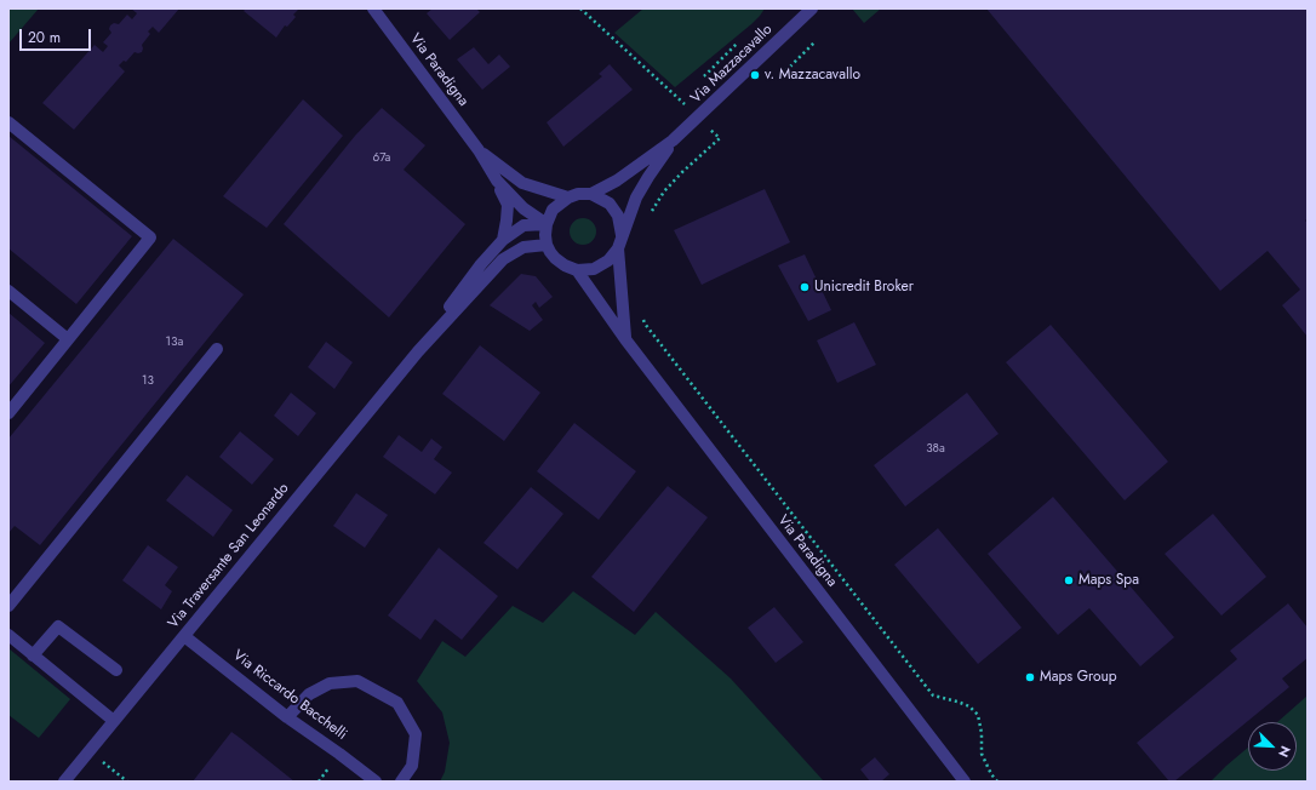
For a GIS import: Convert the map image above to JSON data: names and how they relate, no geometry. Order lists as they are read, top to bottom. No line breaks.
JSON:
{"streets":{"street":["Via Mazzacavallo","Via Paradigna","Via Traversante San Leonardo","Via Riccardo Bacchelli"]},"crossings":[["Via Mazzacavallo","Via Paradigna"],["Via Mazzacavallo","Via Traversante San Leonardo"],["Via Paradigna","Via Traversante San Leonardo"],["Via Traversante San Leonardo","Via Riccardo Bacchelli"]],"places":["v. Mazzacavallo","Unicredit Broker","Maps Spa","Maps Group"],"house_numbers":["67a","13a","13","38a"],"scale_bar":"20 m","north":"bottom right"}
